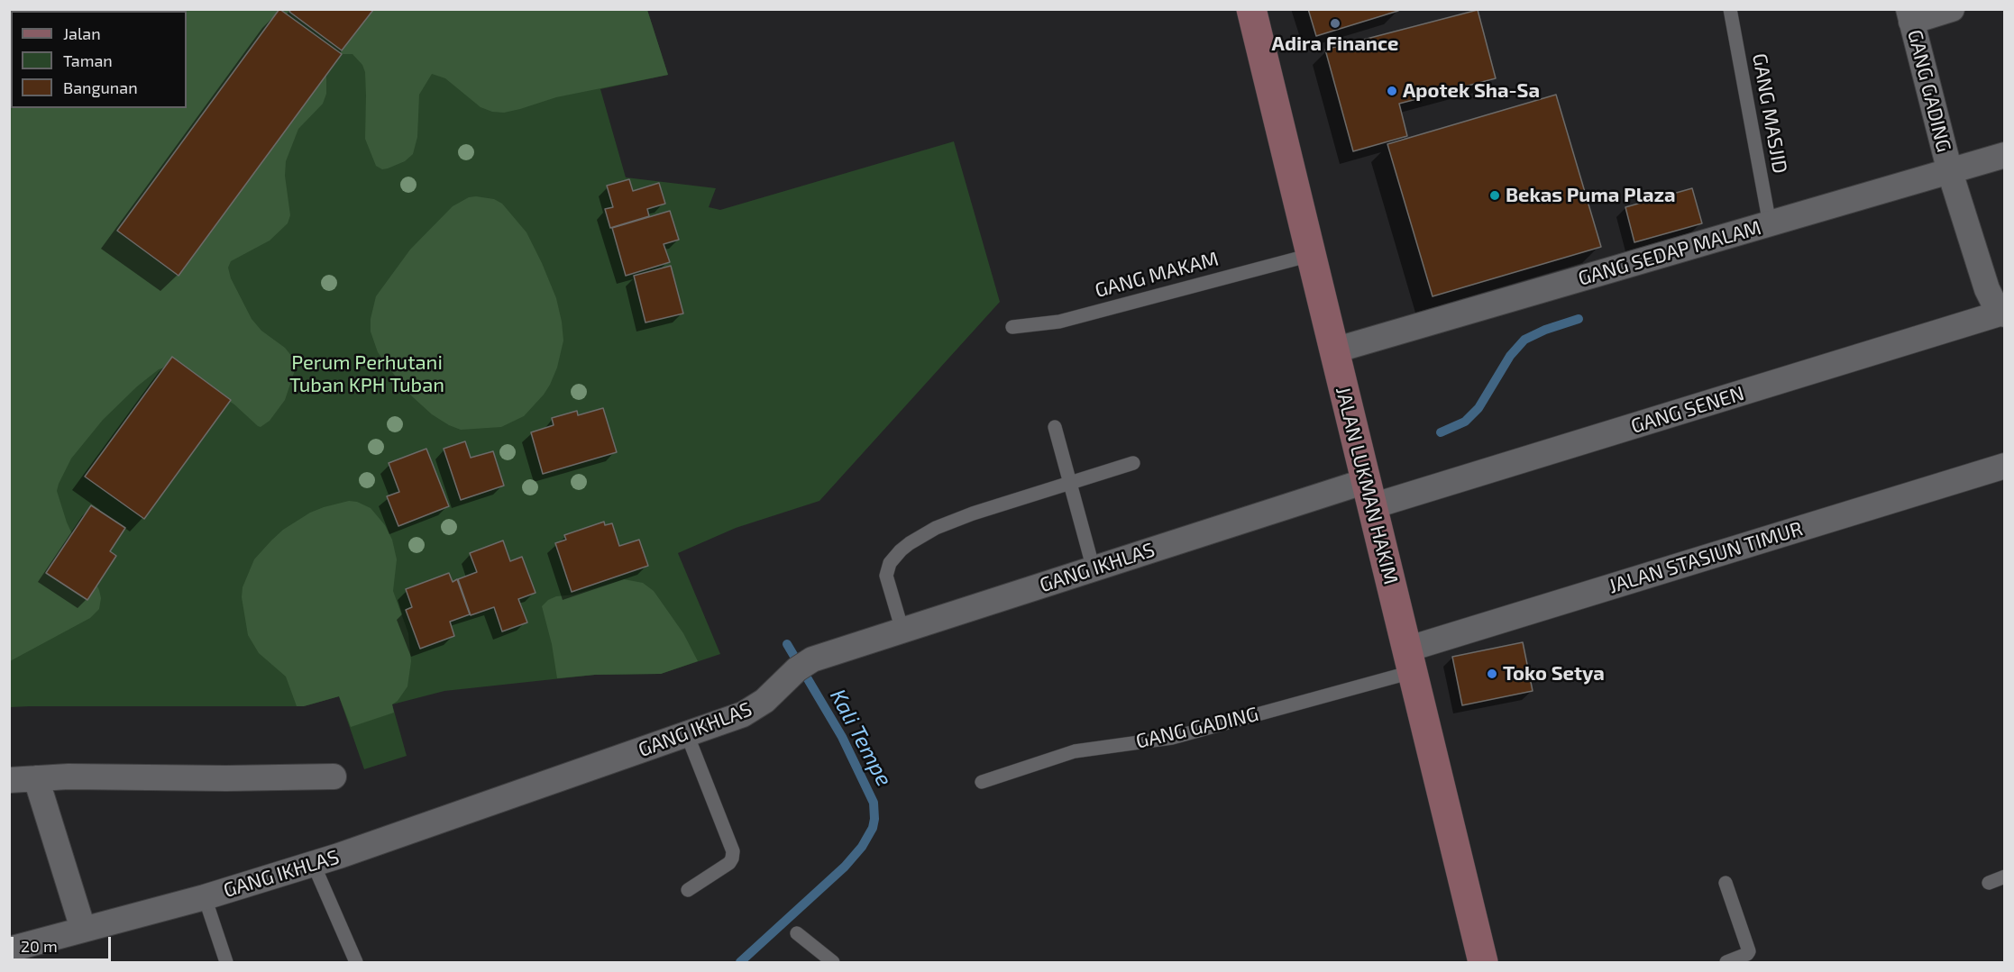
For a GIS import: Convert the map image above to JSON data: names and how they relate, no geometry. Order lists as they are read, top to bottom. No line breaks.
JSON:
{"streets":{"main road":["JALAN LUKMAN HAKIM"],"street":["GANG GADING","GANG SEDAP MALAM","GANG SENEN","JALAN STASIUN TIMUR","GANG IKHLAS"],"lane":["GANG MASJID","GANG MAKAM"]},"crossings":[["GANG GADING","GANG SEDAP MALAM"],["GANG GADING","GANG SENEN"],["GANG GADING","JALAN LUKMAN HAKIM"],["GANG GADING","JALAN STASIUN TIMUR"],["GANG MASJID","GANG SEDAP MALAM"],["GANG SEDAP MALAM","JALAN LUKMAN HAKIM"],["GANG MAKAM","JALAN LUKMAN HAKIM"],["GANG SENEN","JALAN LUKMAN HAKIM"],["GANG SENEN","GANG IKHLAS"],["JALAN LUKMAN HAKIM","JALAN STASIUN TIMUR"],["JALAN LUKMAN HAKIM","GANG IKHLAS"]],"water":["Kali Tempe"],"parks":["Perum Perhutani Tuban KPH Tuban"],"places":["Adira Finance","Apotek Sha-Sa","Bekas Puma Plaza","Toko Setya"],"legend":["Jalan","Taman","Bangunan"],"scale_bar":"20 m"}
